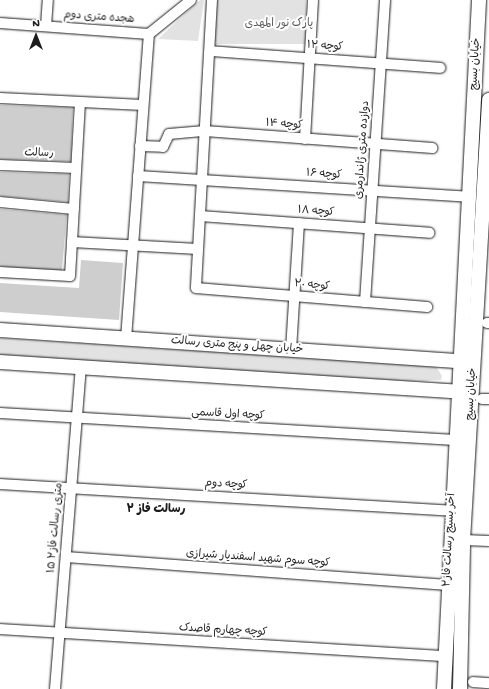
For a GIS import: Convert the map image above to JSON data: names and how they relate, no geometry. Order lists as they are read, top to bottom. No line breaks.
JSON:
{"streets":{"main road":["خیابان بسیج","خیابان چهل و پنج متری رسالت","آخر بسیج رسالت فاز۲"],"street":["هجده متری دوم","۱۲ کوچه","‍‍ ۱۴ کوچه","دوازده متری ژاندارمری","رسالت","۱۶ کوچه","۱۸ کوچه","۲۰ کوچه","کوچه اول قاسمی","کوچه دوم","۱۵ متری رسالت فاز۲","کوچه سوم شهید اسفندیار شیرازی","کوچه چهارم قاصدک"]},"crossings":[["۱۲ کوچه","دوازده متری ژاندارمری"],["خیابان بسیج","۱۶ کوچه"],["خیابان بسیج","خیابان چهل و پنج متری رسالت"],["خیابان بسیج","آخر بسیج رسالت فاز۲"],["‍‍ ۱۴ کوچه","دوازده متری ژاندارمری"],["دوازده متری ژاندارمری","۱۶ کوچه"],["دوازده متری ژاندارمری","۱۸ کوچه"],["دوازده متری ژاندارمری","۲۰ کوچه"],["کوچه اول قاسمی","۱۵ متری رسالت فاز۲"],["کوچه اول قاسمی","آخر بسیج رسالت فاز۲"],["کوچه دوم","۱۵ متری رسالت فاز۲"],["کوچه دوم","آخر بسیج رسالت فاز۲"],["۱۵ متری رسالت فاز۲","کوچه سوم شهید اسفندیار شیرازی"],["۱۵ متری رسالت فاز۲","کوچه چهارم قاصدک"],["آخر بسیج رسالت فاز۲","کوچه سوم شهید اسفندیار شیرازی"],["آخر بسیج رسالت فاز۲","کوچه چهارم قاصدک"]],"districts":["رسالت فاز ۲"],"parks":["پارک نور المهدی"],"north":"top"}
